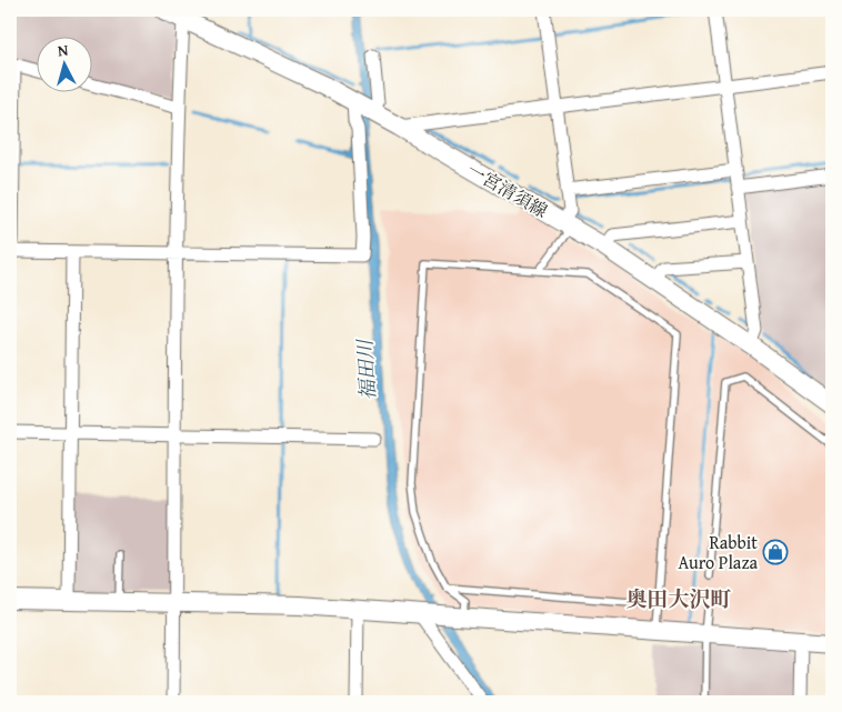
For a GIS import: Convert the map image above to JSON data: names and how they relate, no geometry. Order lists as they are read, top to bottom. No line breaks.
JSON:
{"streets":{"street":["一宮清須線"]},"districts":["奥田大沢町"],"water":["福田川"],"places":{"shop":["Rabbit Auro Plaza"]},"north":"top"}
